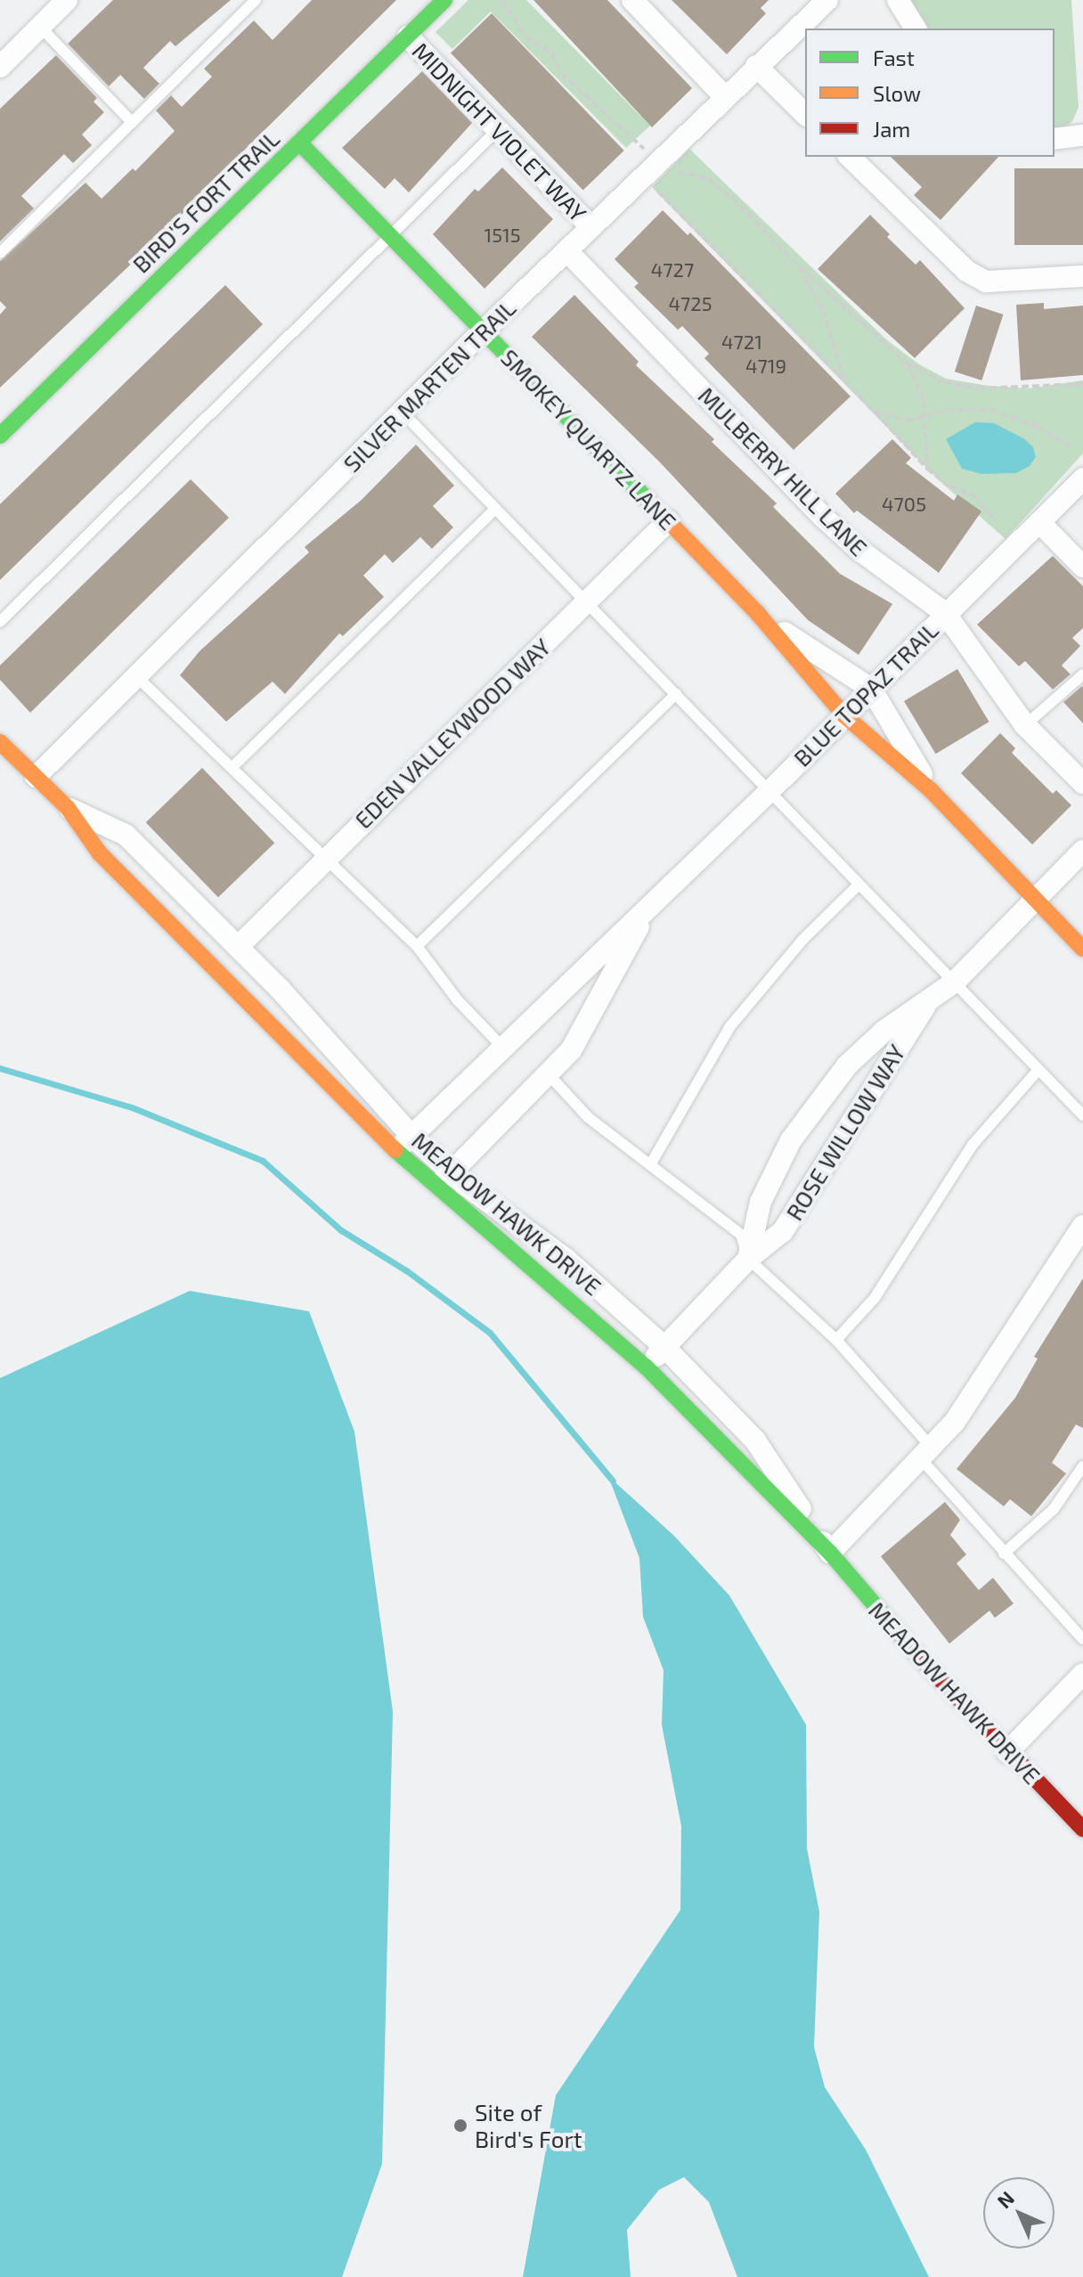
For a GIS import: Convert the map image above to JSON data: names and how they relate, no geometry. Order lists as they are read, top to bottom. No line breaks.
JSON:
{"streets":{"street":["MIDNIGHT VIOLET WAY","BIRD'S FORT TRAIL","SILVER MARTEN TRAIL","SMOKEY QUARTZ LANE","MULBERRY HILL LANE","BLUE TOPAZ TRAIL","EDEN VALLEYWOOD WAY","ROSE WILLOW WAY","MEADOW HAWK DRIVE"]},"crossings":[["MIDNIGHT VIOLET WAY","BIRD'S FORT TRAIL"],["MIDNIGHT VIOLET WAY","SILVER MARTEN TRAIL"],["BIRD'S FORT TRAIL","SMOKEY QUARTZ LANE"],["SILVER MARTEN TRAIL","SMOKEY QUARTZ LANE"],["SILVER MARTEN TRAIL","MULBERRY HILL LANE"],["SILVER MARTEN TRAIL","MEADOW HAWK DRIVE"],["SMOKEY QUARTZ LANE","BLUE TOPAZ TRAIL"],["SMOKEY QUARTZ LANE","EDEN VALLEYWOOD WAY"],["SMOKEY QUARTZ LANE","ROSE WILLOW WAY"],["MULBERRY HILL LANE","BLUE TOPAZ TRAIL"],["BLUE TOPAZ TRAIL","MEADOW HAWK DRIVE"],["EDEN VALLEYWOOD WAY","MEADOW HAWK DRIVE"],["ROSE WILLOW WAY","MEADOW HAWK DRIVE"]],"places":["Site of Bird's Fort"],"house_numbers":["1515","4727","4725","4721","4719","4705"],"legend":["Fast","Slow","Jam"],"north":"top left"}
